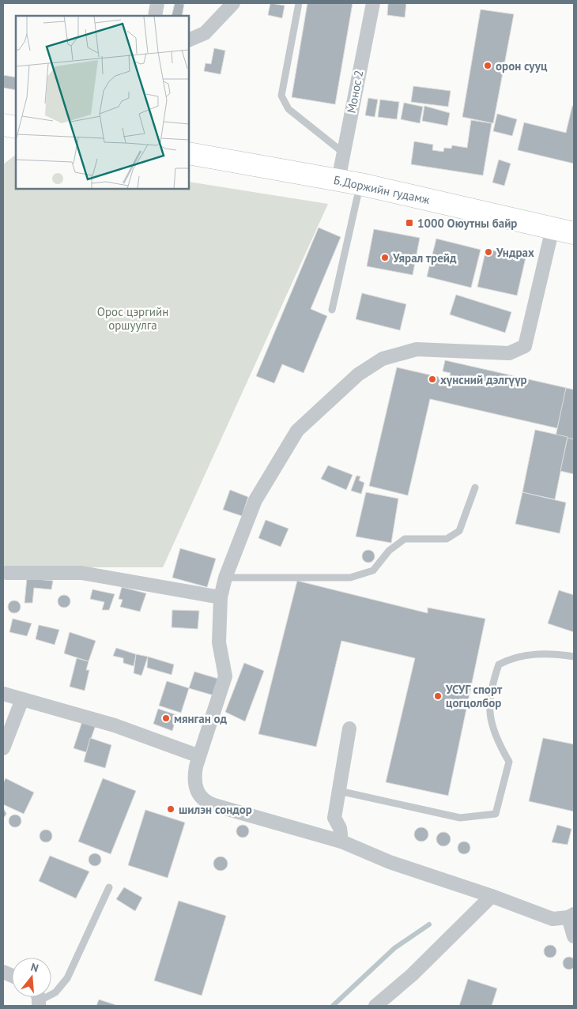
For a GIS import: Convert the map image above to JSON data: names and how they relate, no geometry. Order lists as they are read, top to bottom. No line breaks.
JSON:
{"streets":{"main road":["Б.Доржийн гудамж"],"street":["Монос 2"]},"crossings":[["Монос 2","Б.Доржийн гудамж"]],"parks":["Орос цэргийн оршуулга"],"places":{"other":["орон сууц","Ундрах","Уярал трейд","хүнсний дэлгүүр","УСУГ спорт цогцолбор","мянган од","шилэн сондор"],"transit":["1000 Оюутны байр"]},"north":"top"}
